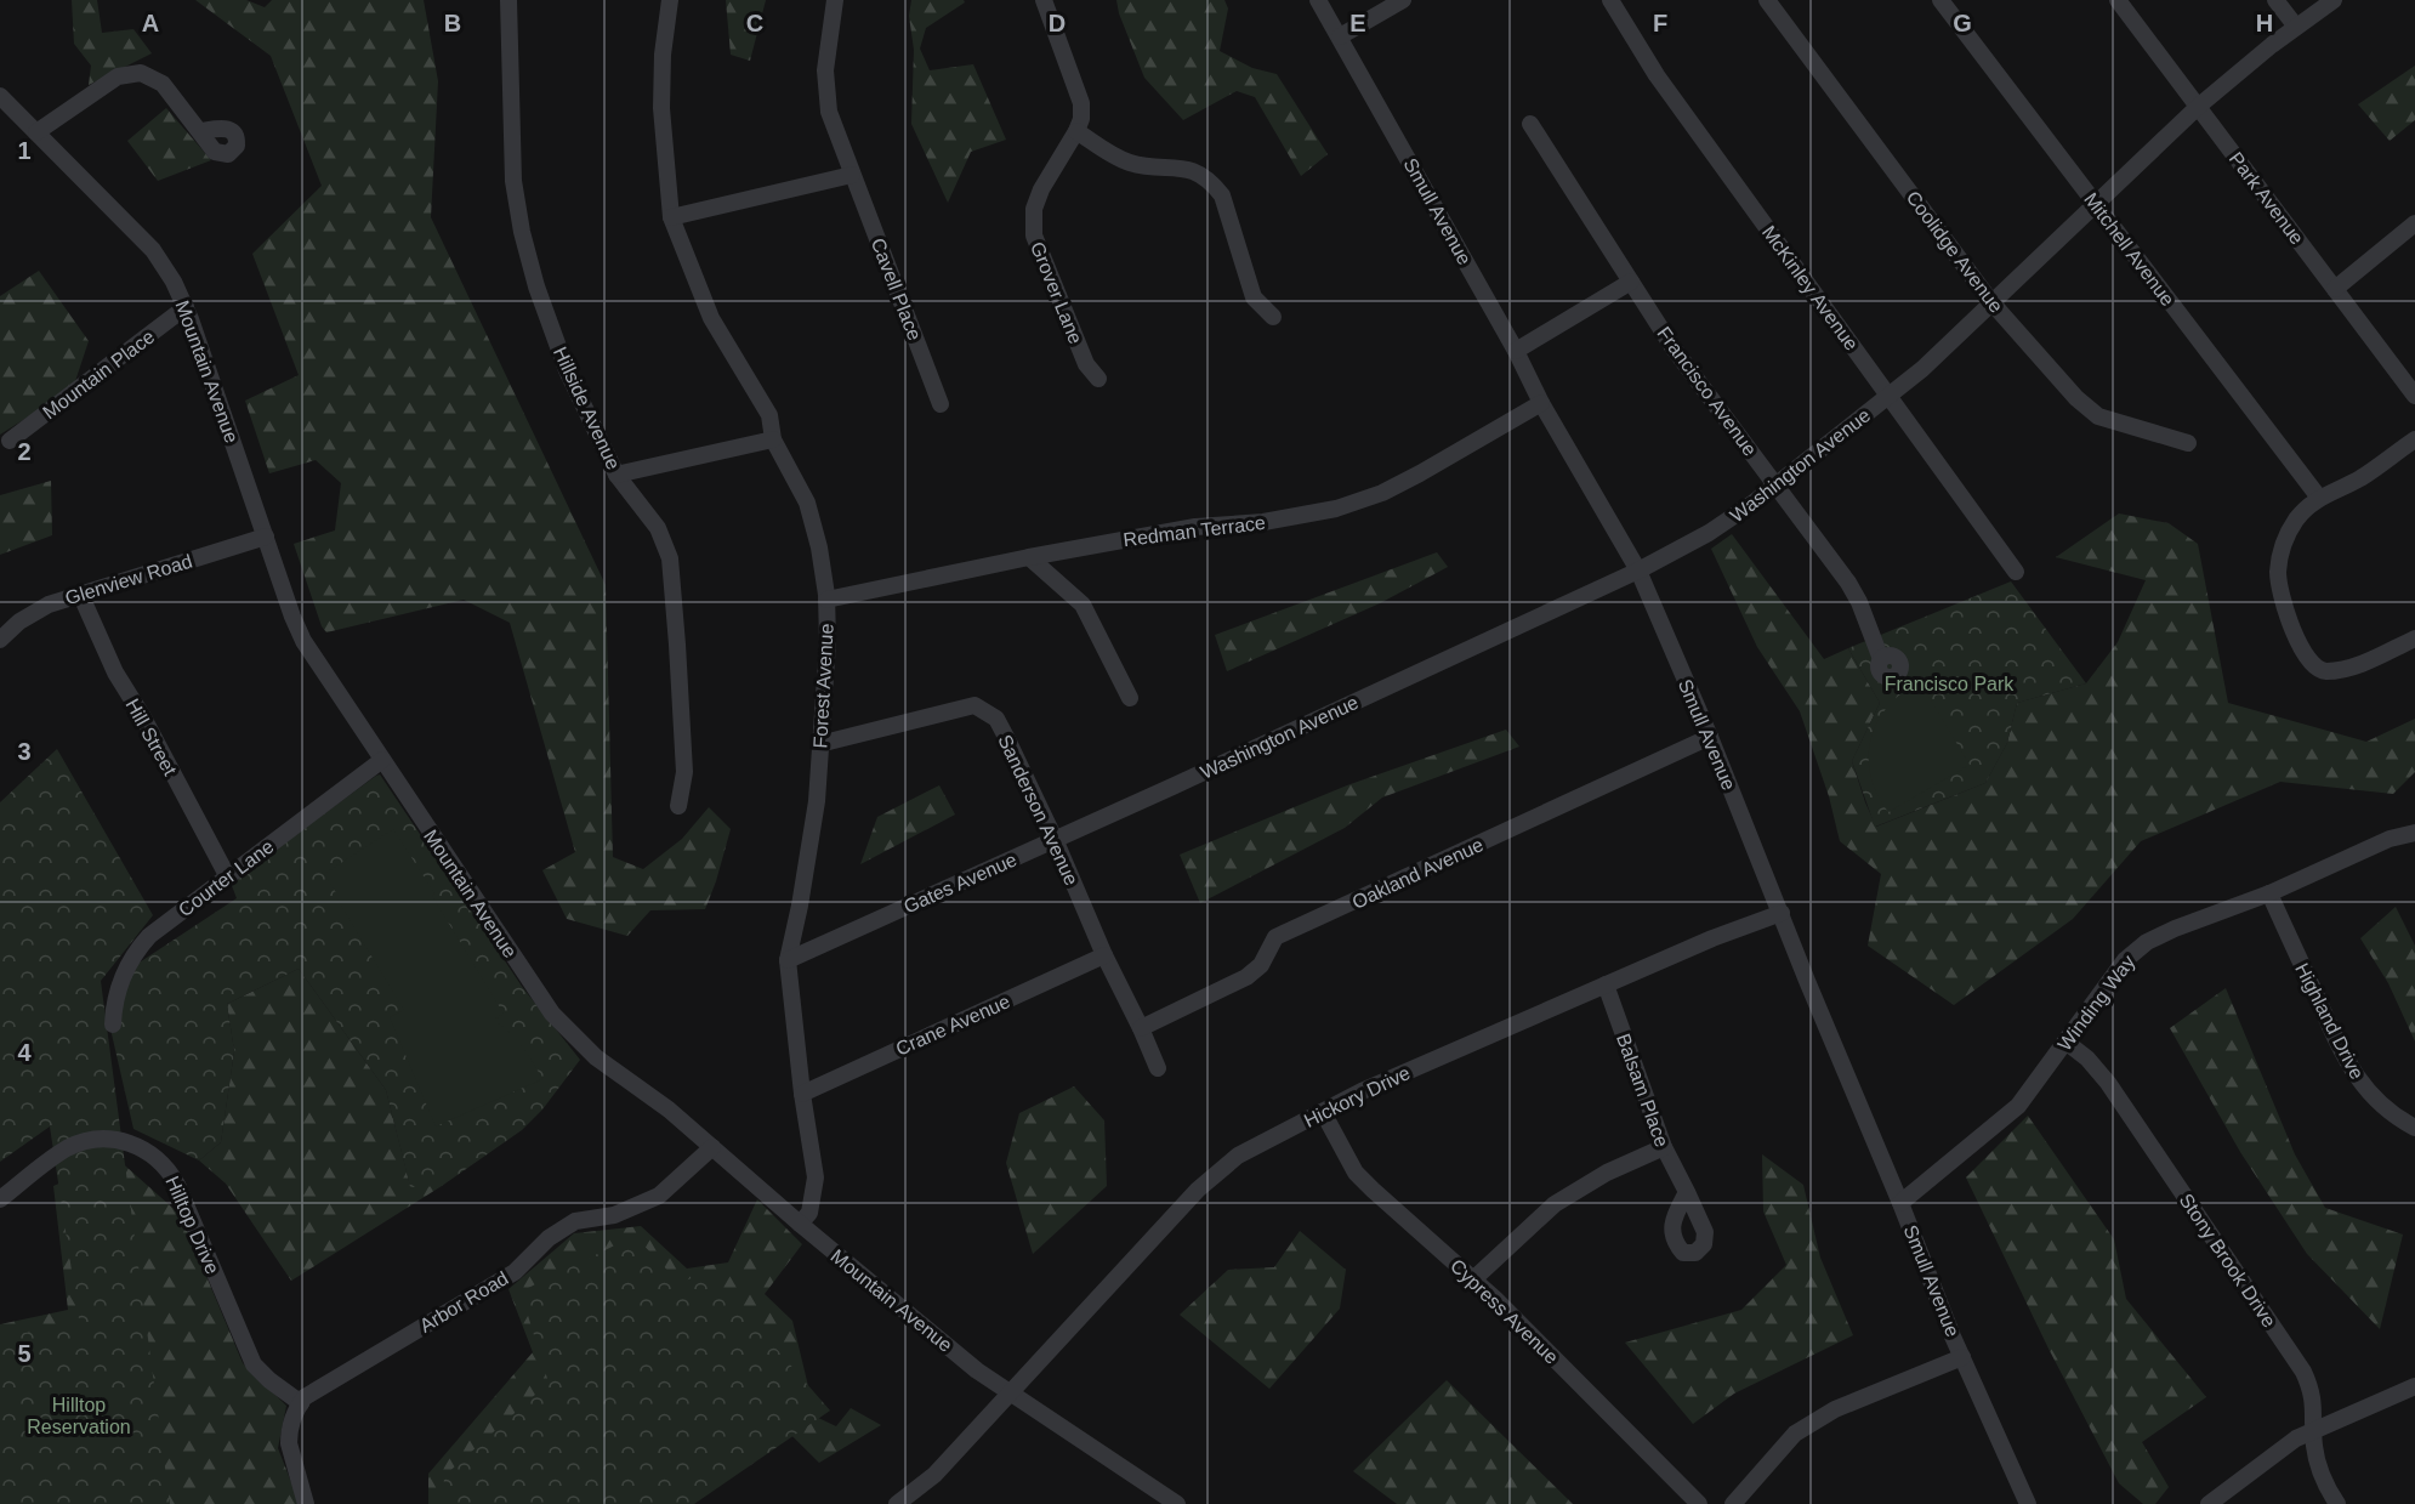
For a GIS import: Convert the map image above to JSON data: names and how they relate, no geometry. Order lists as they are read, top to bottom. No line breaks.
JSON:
{"streets":{"street":["Park Avenue","Smull Avenue","Mitchell Avenue","Coolidge Avenue","McKinley Avenue","Cavell Place","Grover Lane","Mountain Avenue","Mountain Place","Francisco Avenue","Hillside Avenue","Washington Avenue","Redman Terrace","Glenview Road","Forest Avenue","Hill Street","Sanderson Avenue","Oakland Avenue","Courter Lane","Gates Avenue","Winding Way","Highland Drive","Crane Avenue","Balsam Place","Hickory Drive","Hilltop Drive","Stony Brook Drive","Arbor Road","Cypress Avenue"]},"crossings":[["Park Avenue","Washington Avenue"],["Smull Avenue","Washington Avenue"],["Smull Avenue","Redman Terrace"],["Smull Avenue","Oakland Avenue"],["Smull Avenue","Winding Way"],["Smull Avenue","Hickory Drive"],["Mitchell Avenue","Washington Avenue"],["Coolidge Avenue","Washington Avenue"],["McKinley Avenue","Washington Avenue"],["Mountain Avenue","Mountain Place"],["Mountain Avenue","Glenview Road"],["Mountain Avenue","Forest Avenue"],["Mountain Avenue","Courter Lane"],["Mountain Avenue","Hickory Drive"],["Mountain Avenue","Arbor Road"],["Francisco Avenue","Washington Avenue"],["Washington Avenue","Gates Avenue"],["Redman Terrace","Forest Avenue"],["Glenview Road","Hill Street"],["Forest Avenue","Sanderson Avenue"],["Forest Avenue","Gates Avenue"],["Forest Avenue","Crane Avenue"],["Hill Street","Courter Lane"],["Sanderson Avenue","Oakland Avenue"],["Sanderson Avenue","Gates Avenue"],["Sanderson Avenue","Crane Avenue"],["Winding Way","Highland Drive"],["Winding Way","Stony Brook Drive"],["Balsam Place","Hickory Drive"],["Hickory Drive","Cypress Avenue"],["Hilltop Drive","Arbor Road"]],"parks":["Francisco Park","Hilltop Reservation"],"grid":{"columns":["A","B","C","D","E","F","G","H"],"rows":["1","2","3","4","5"]}}
